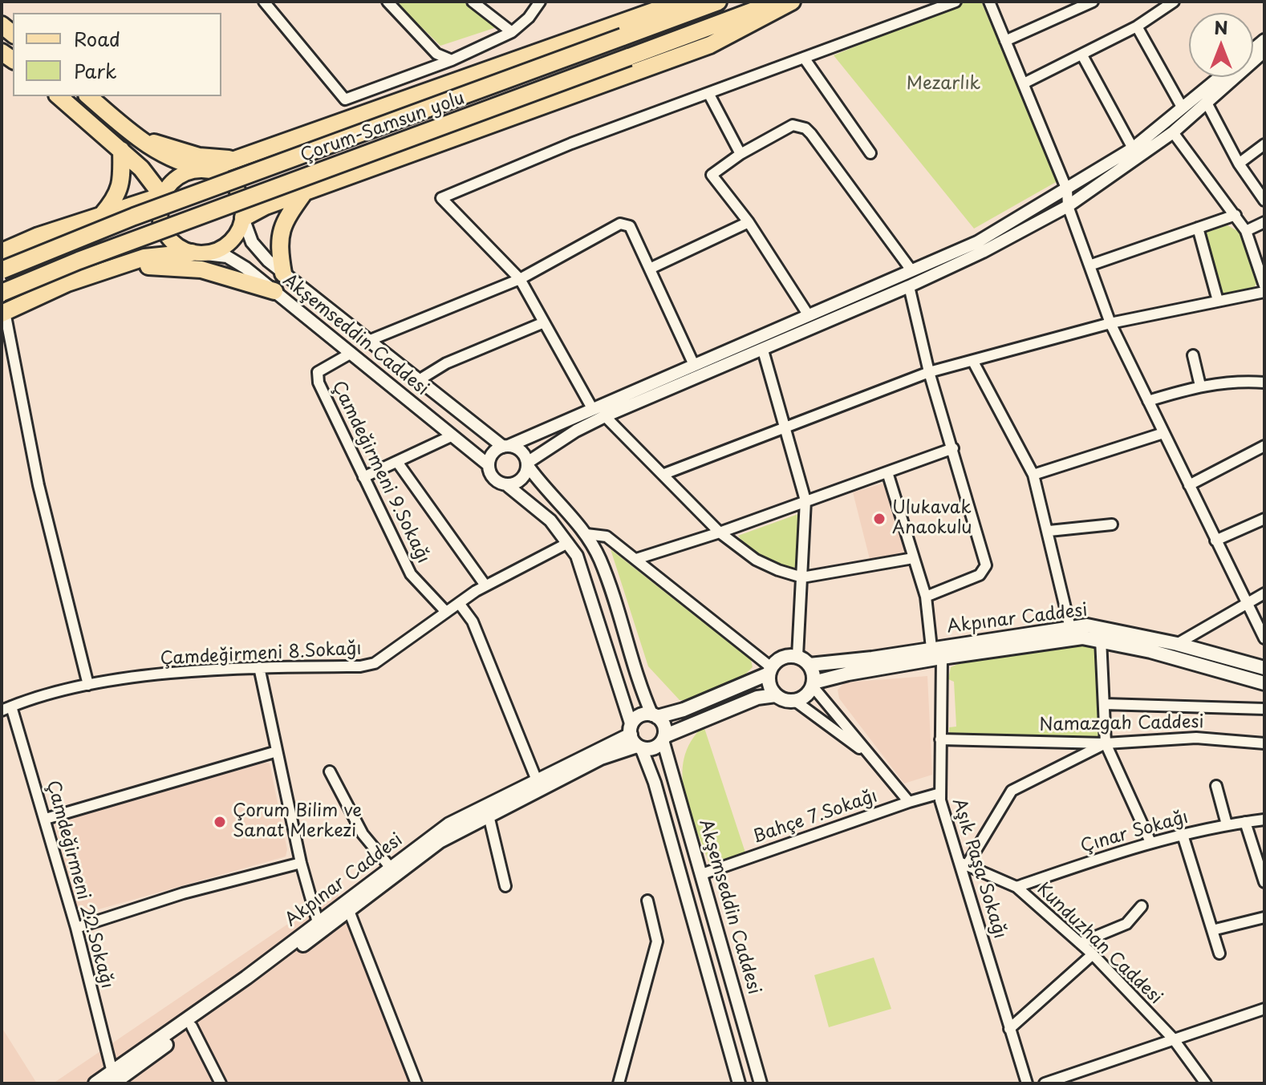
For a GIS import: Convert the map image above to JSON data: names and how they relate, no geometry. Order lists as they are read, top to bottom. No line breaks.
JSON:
{"streets":{"highway":["Çorum-Samsun yolu"],"main road":["Akpınar Caddesi"],"street":["Akşemseddin Caddesi","Çamdeğirmeni 9.Sokağı","Çamdeğirmeni 8.Sokağı","Namazgah Caddesi","Bahçe 7.Sokağı","Çınar Sokağı","Aşık Paşa Sokağı","Çamdeğirmeni 22.Sokağı","Kunduzhan Caddesi"]},"crossings":[["Akşemseddin Caddesi","Çamdeğirmeni 9.Sokağı"],["Akşemseddin Caddesi","Akpınar Caddesi"],["Akşemseddin Caddesi","Bahçe 7.Sokağı"],["Çamdeğirmeni 9.Sokağı","Çamdeğirmeni 8.Sokağı"],["Akpınar Caddesi","Aşık Paşa Sokağı"],["Akpınar Caddesi","Çamdeğirmeni 22.Sokağı"],["Çamdeğirmeni 8.Sokağı","Çamdeğirmeni 22.Sokağı"],["Namazgah Caddesi","Aşık Paşa Sokağı"],["Bahçe 7.Sokağı","Aşık Paşa Sokağı"],["Çınar Sokağı","Kunduzhan Caddesi"],["Aşık Paşa Sokağı","Kunduzhan Caddesi"]],"parks":["Mezarlık"],"places":["Ulukavak Anaokulu","Çorum Bilim ve Sanat Merkezi"],"legend":["Road","Park"],"north":"top"}
